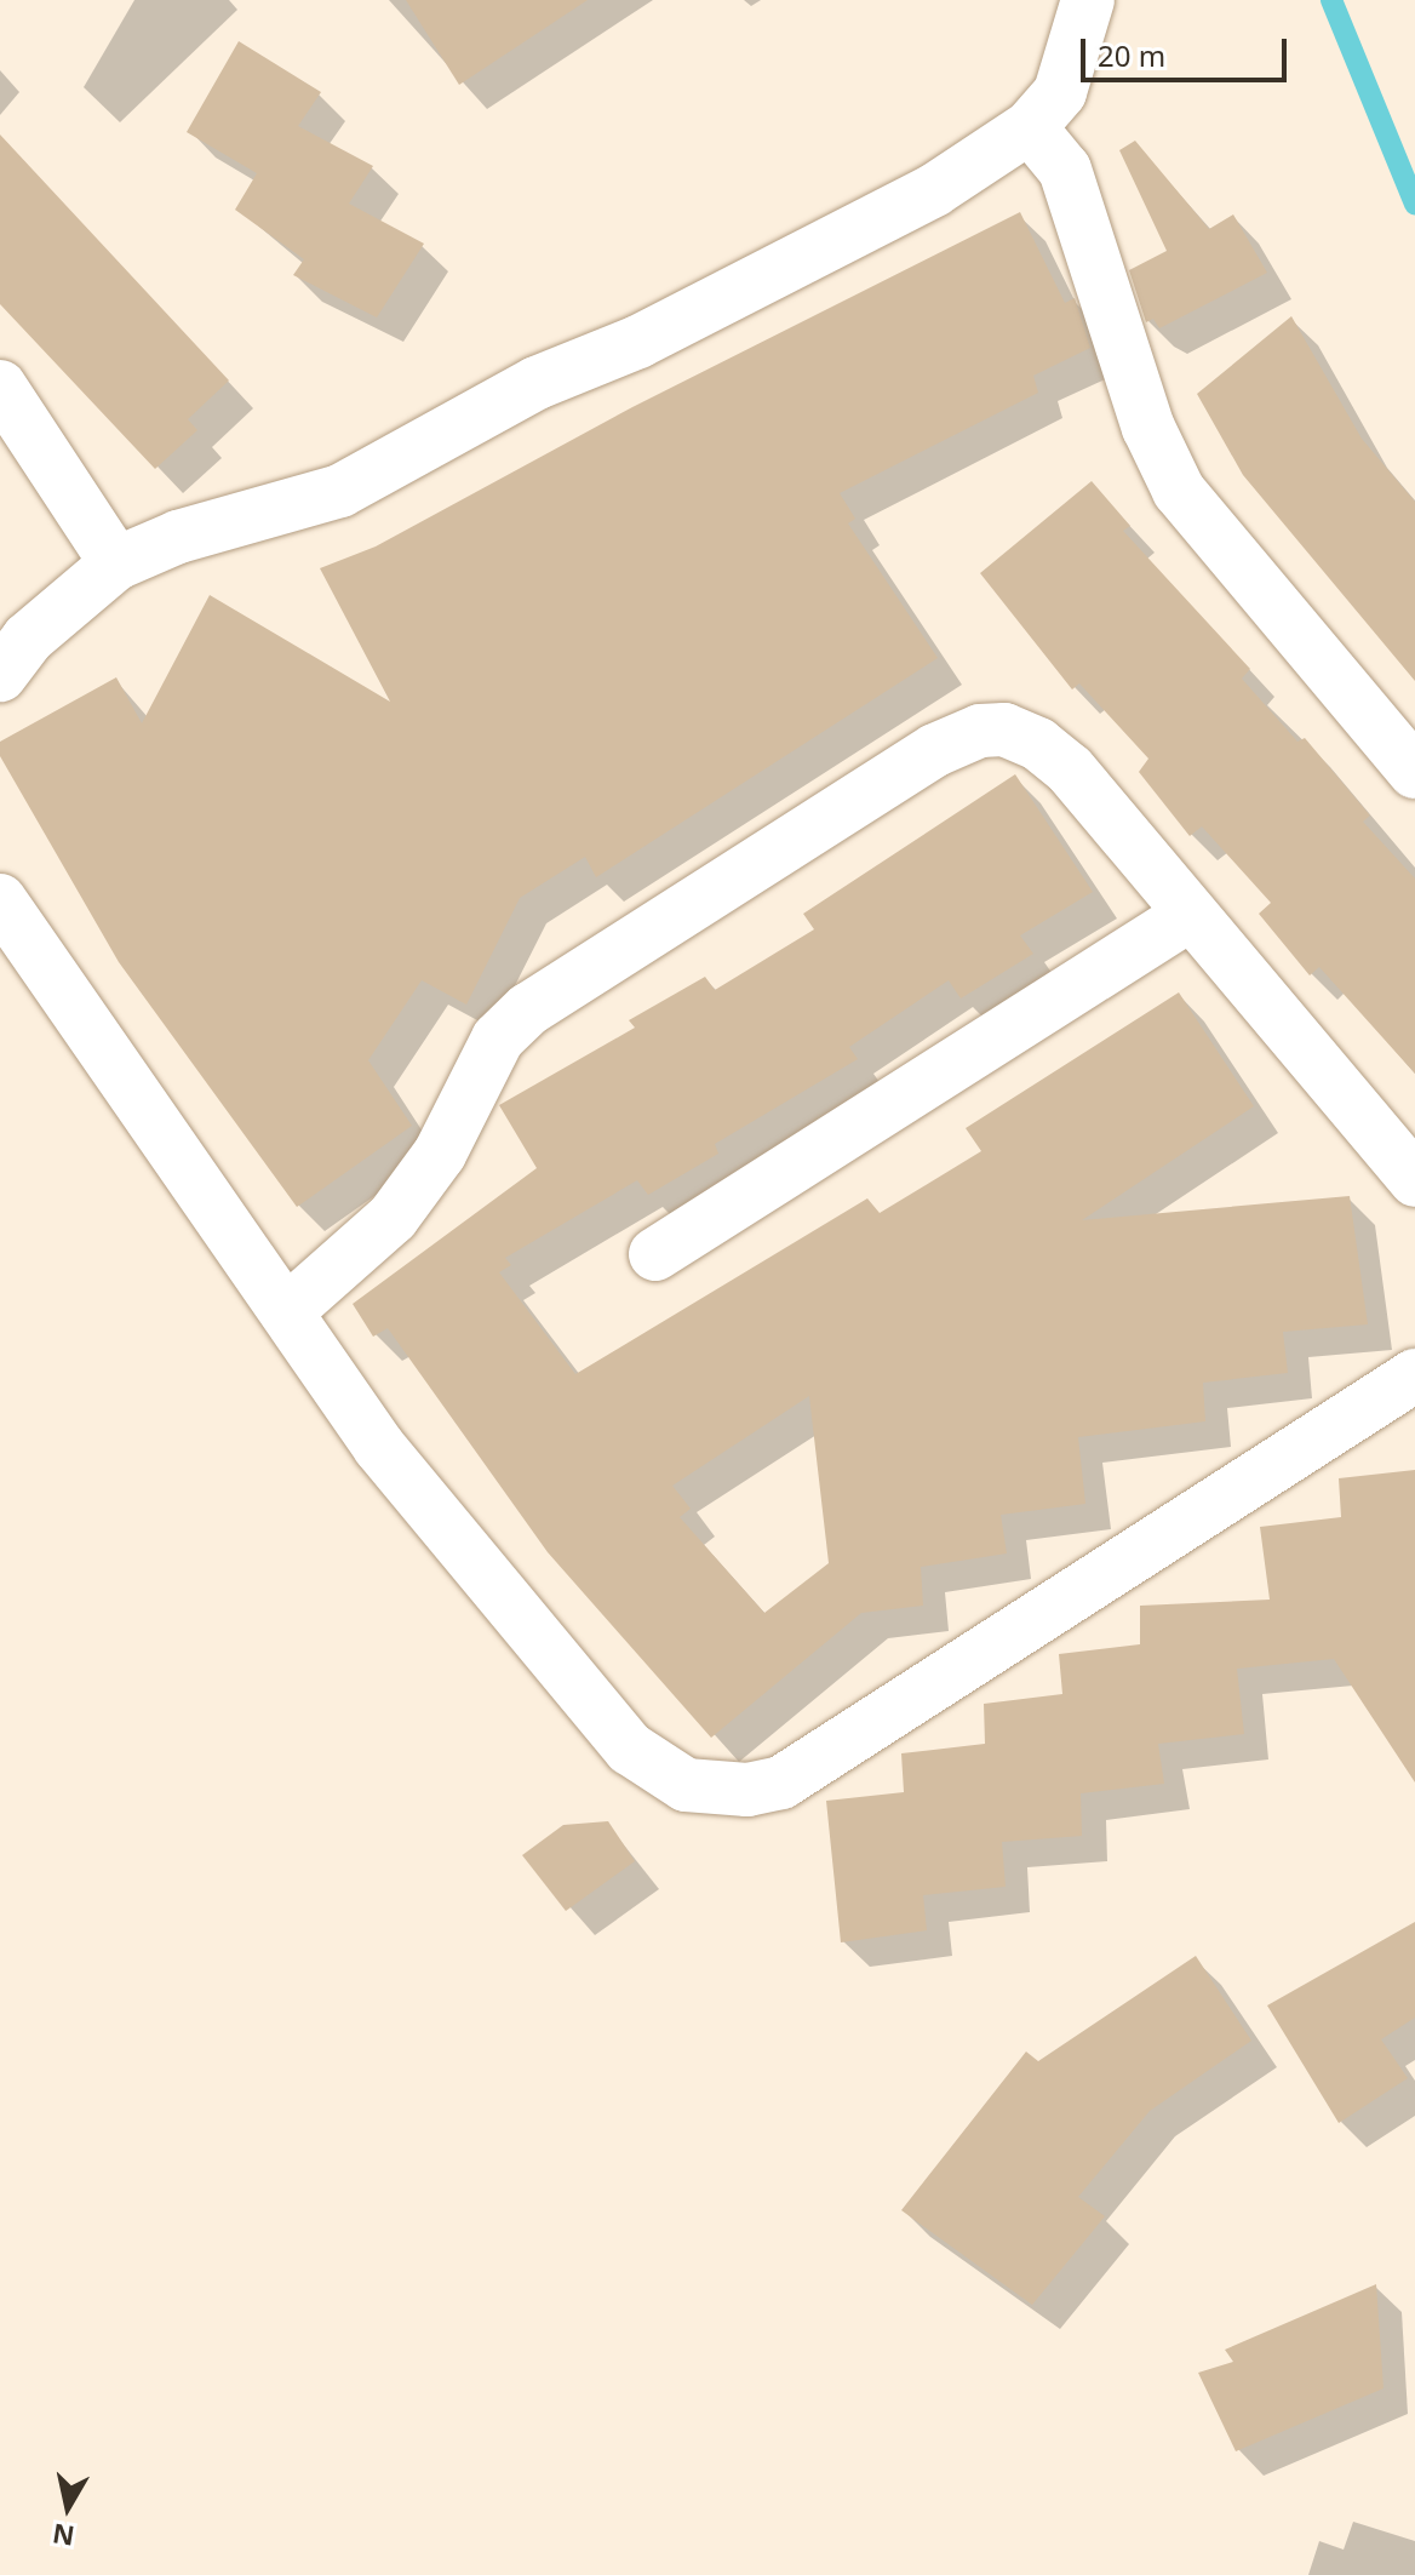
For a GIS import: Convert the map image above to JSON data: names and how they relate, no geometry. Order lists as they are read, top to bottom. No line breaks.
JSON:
{"scale_bar":"20 m","north":"bottom"}
